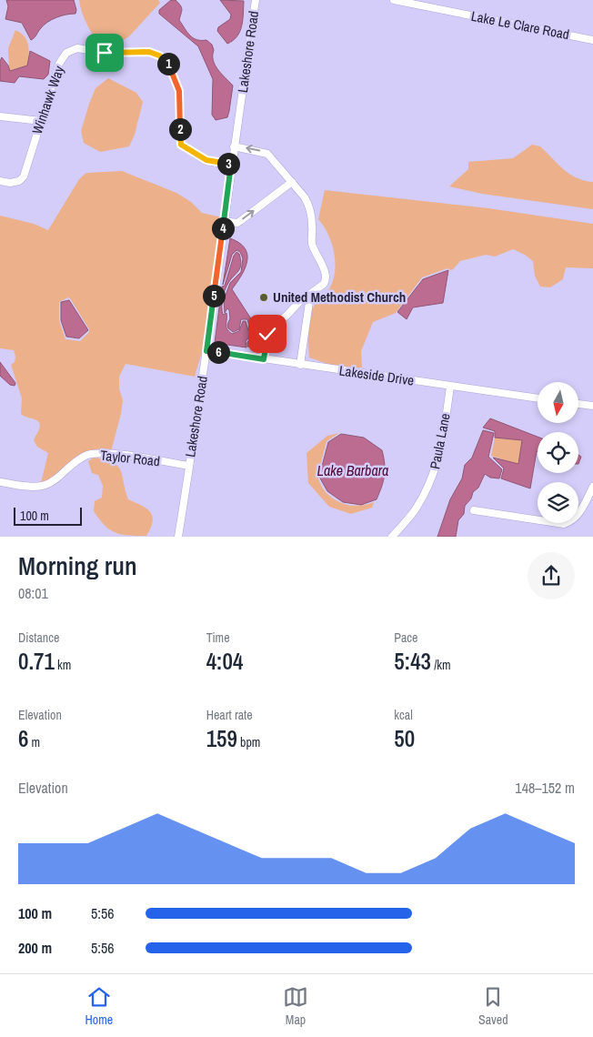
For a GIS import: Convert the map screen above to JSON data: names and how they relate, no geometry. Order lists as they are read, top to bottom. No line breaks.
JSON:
{"streets":{"street":["Lake Le Clare Road","Lakeshore Road","Winhawk Way","Lakeside Drive","Paula Lane","Taylor Road"]},"crossings":[["Lakeshore Road","Winhawk Way"],["Lakeshore Road","Lakeside Drive"],["Lakeshore Road","Taylor Road"],["Lakeside Drive","Paula Lane"]],"water":["Lake Barbara"],"places":["United Methodist Church"],"scale_bar":"100 m","north":"bottom","page":{"pins":["1","2","3","4","5","6"],"scale":"100 m","heading":["Morning run","08:01"],"stats":[["Distance","0.71 km"],["Time","4:04"],["Pace","5:43 /km"],["Elevation","6 m"],["Heart rate","159 bpm"],["kcal","50"]],"chart":["Elevation","148–152 m"],"list":[{"name":"100 m","note":"5:56"},{"name":"200 m","note":"5:56"}],"tabs":["Home","Map","Saved"]}}
